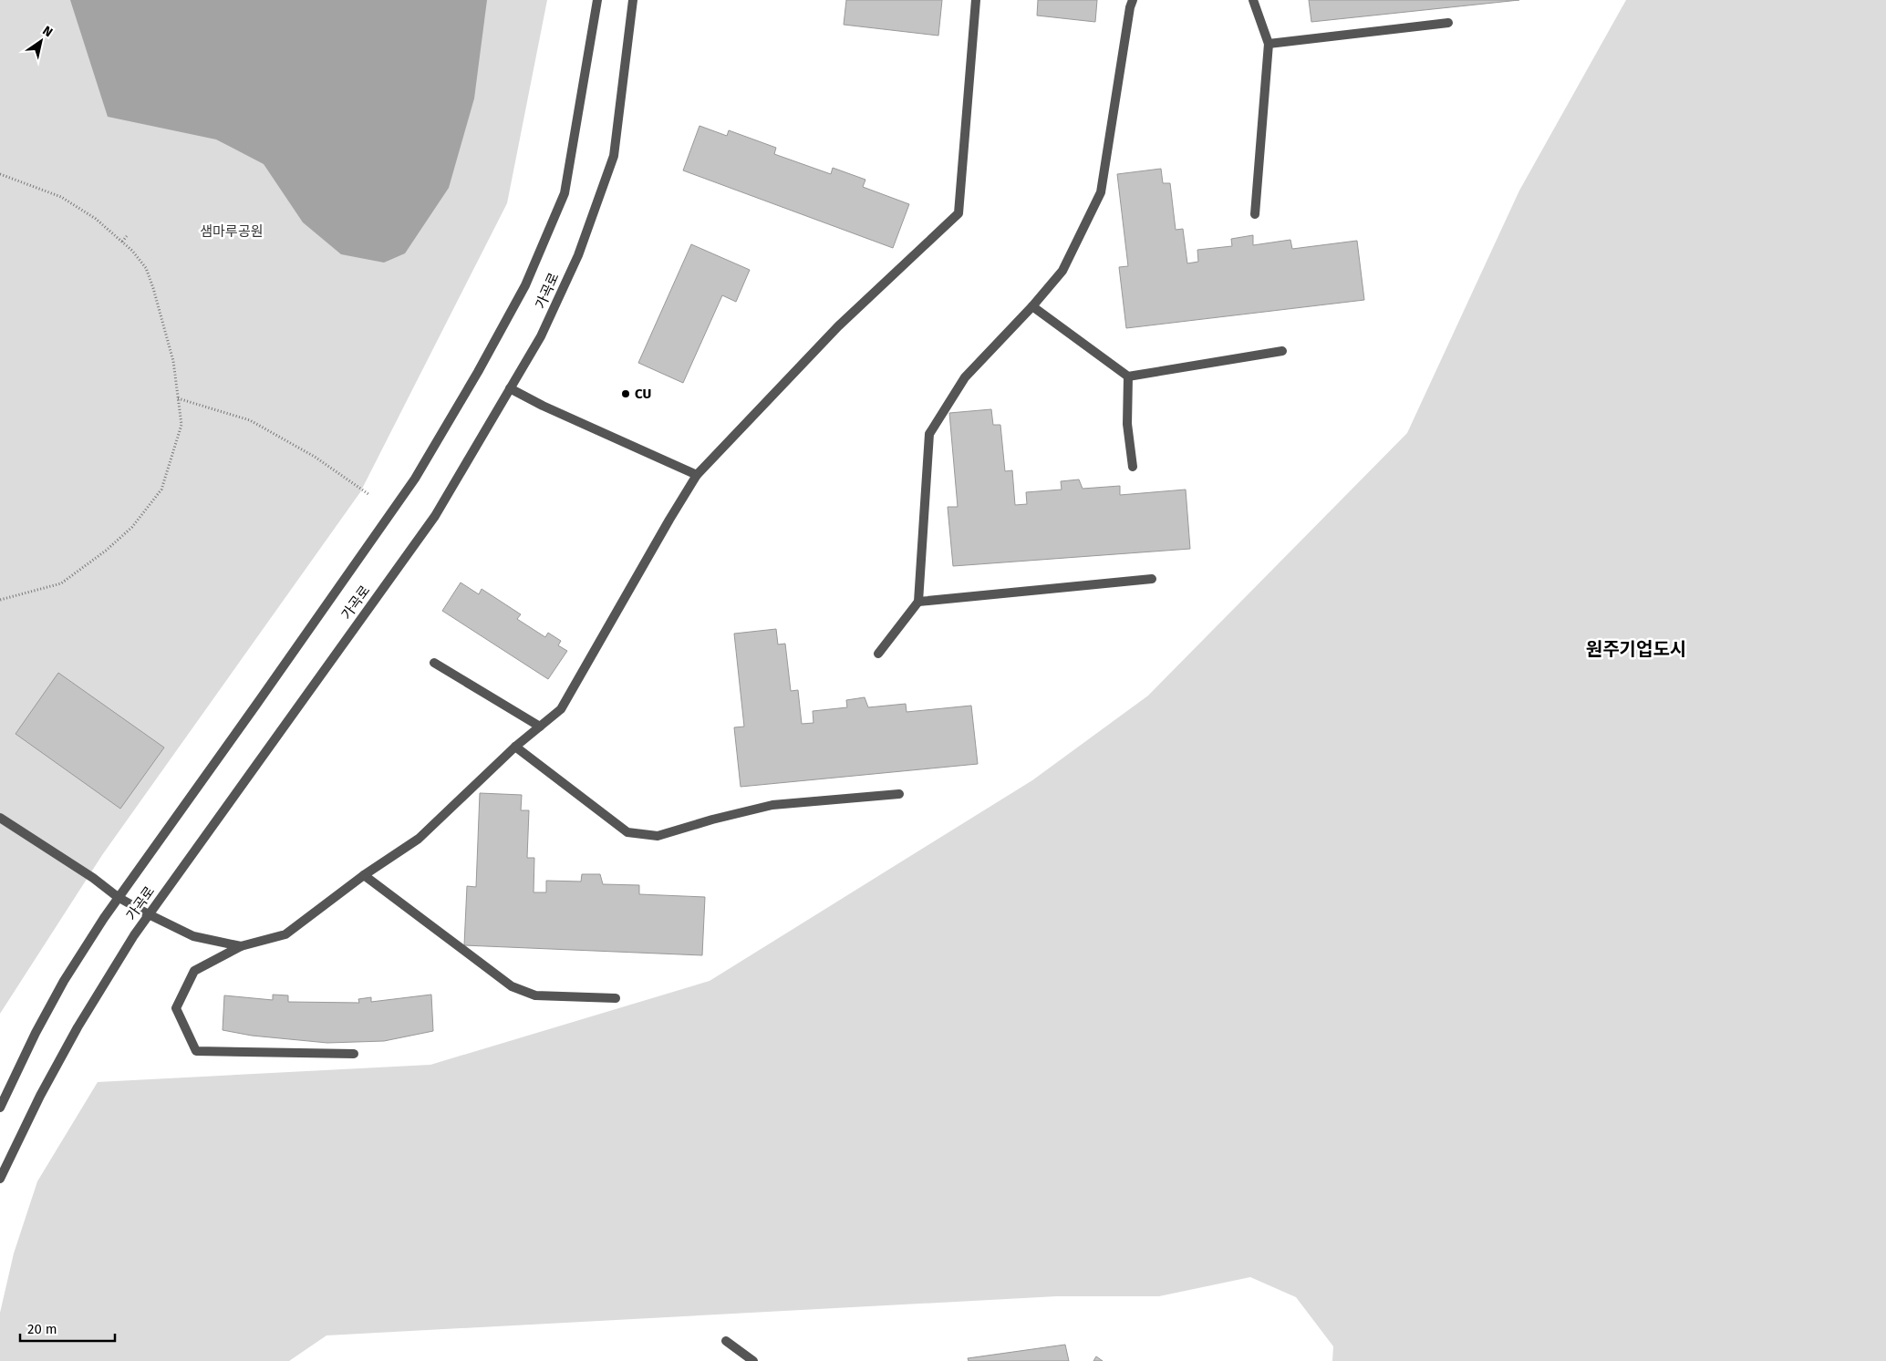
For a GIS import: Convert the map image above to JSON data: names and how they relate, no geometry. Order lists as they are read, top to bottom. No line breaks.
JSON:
{"streets":{"street":["가곡로"]},"districts":["원주기업도시"],"parks":["샘마루공원"],"places":["CU"],"scale_bar":"20 m","north":"top right"}
